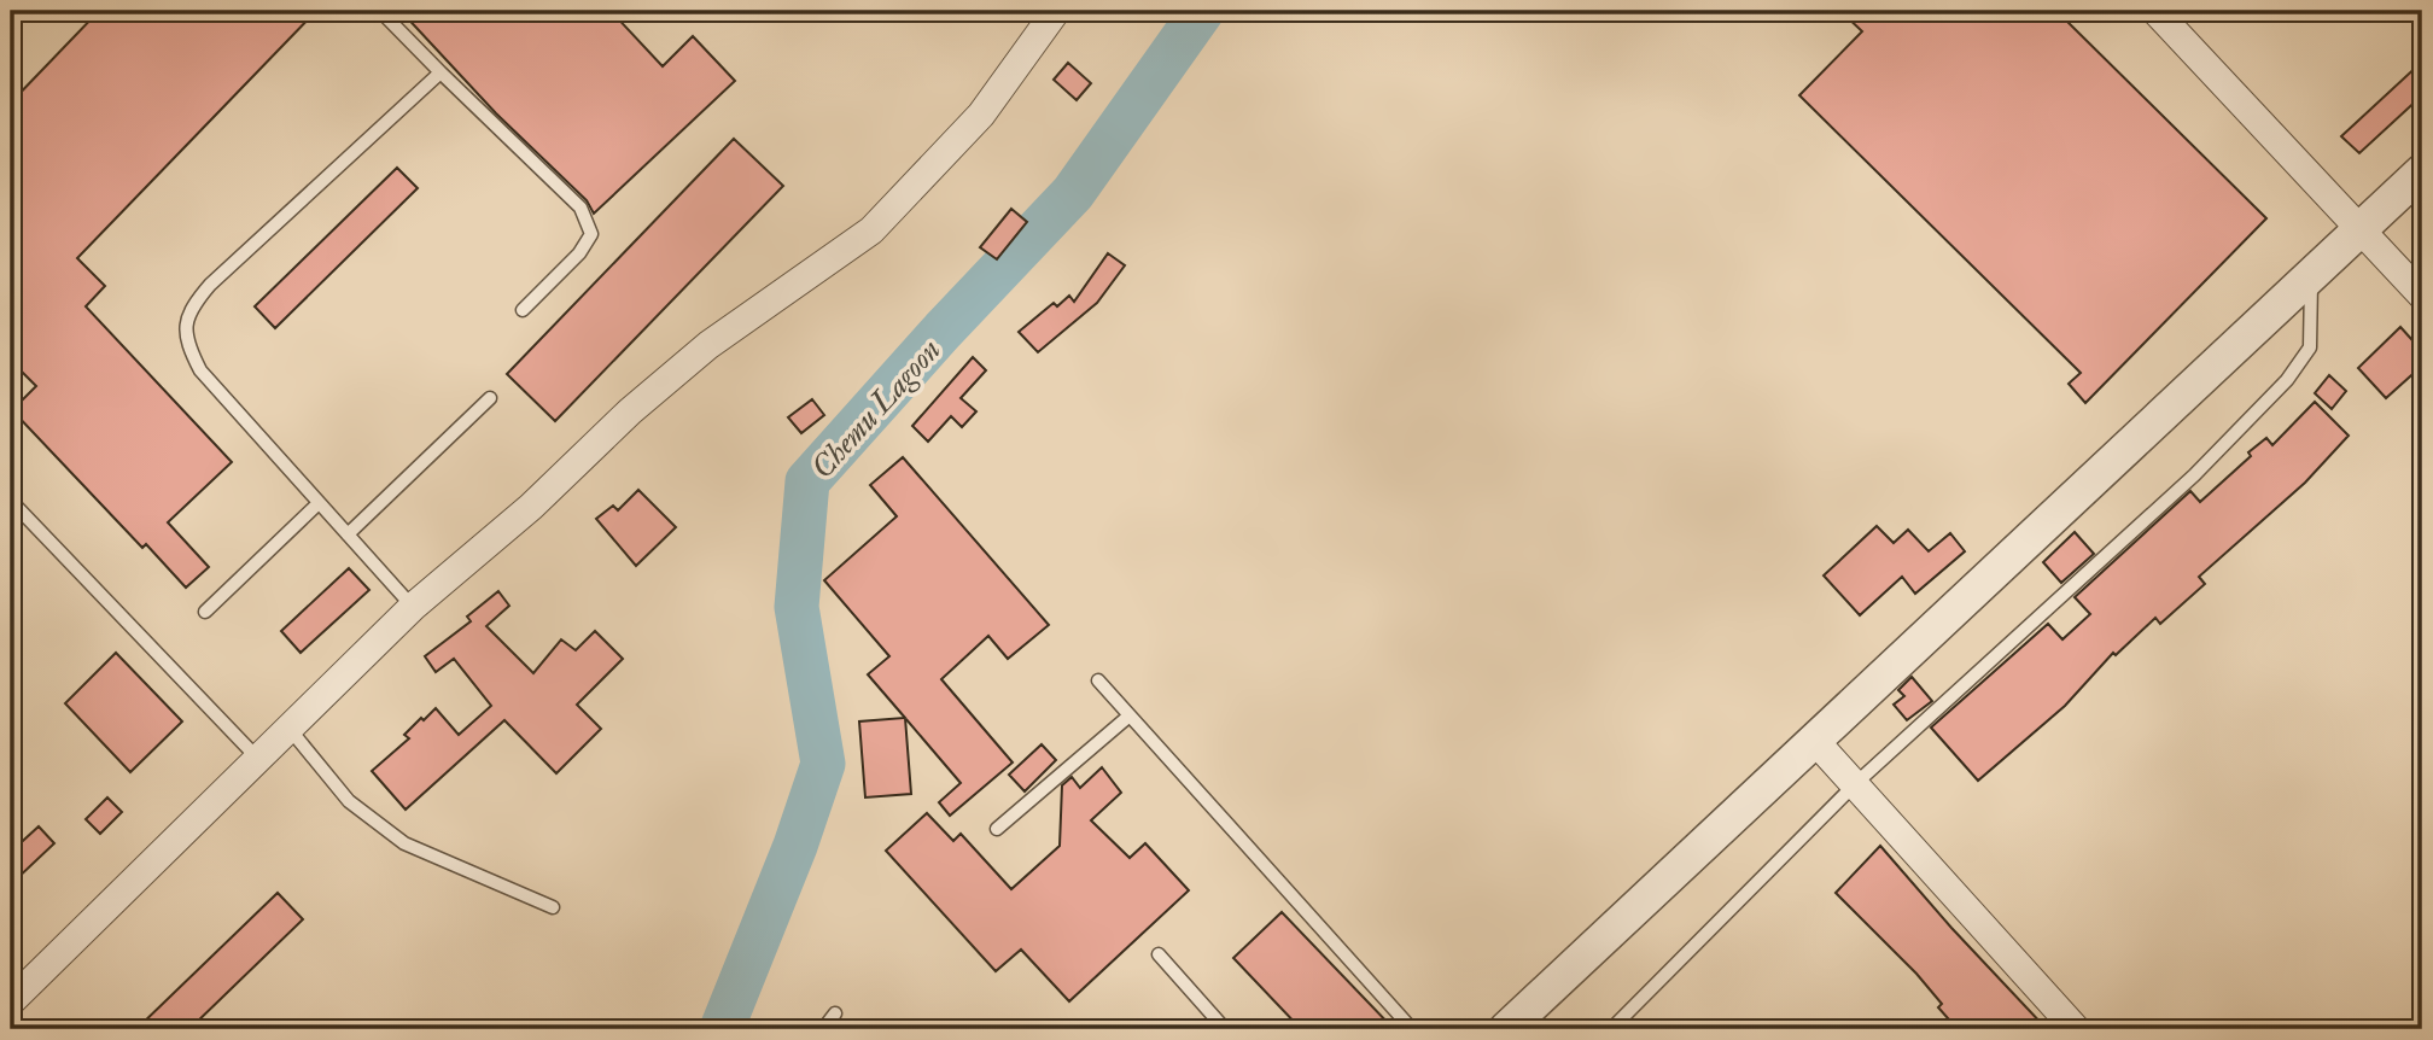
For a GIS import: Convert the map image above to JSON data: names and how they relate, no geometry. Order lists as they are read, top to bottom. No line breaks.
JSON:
{"water":["Chemu Lagoon"]}
